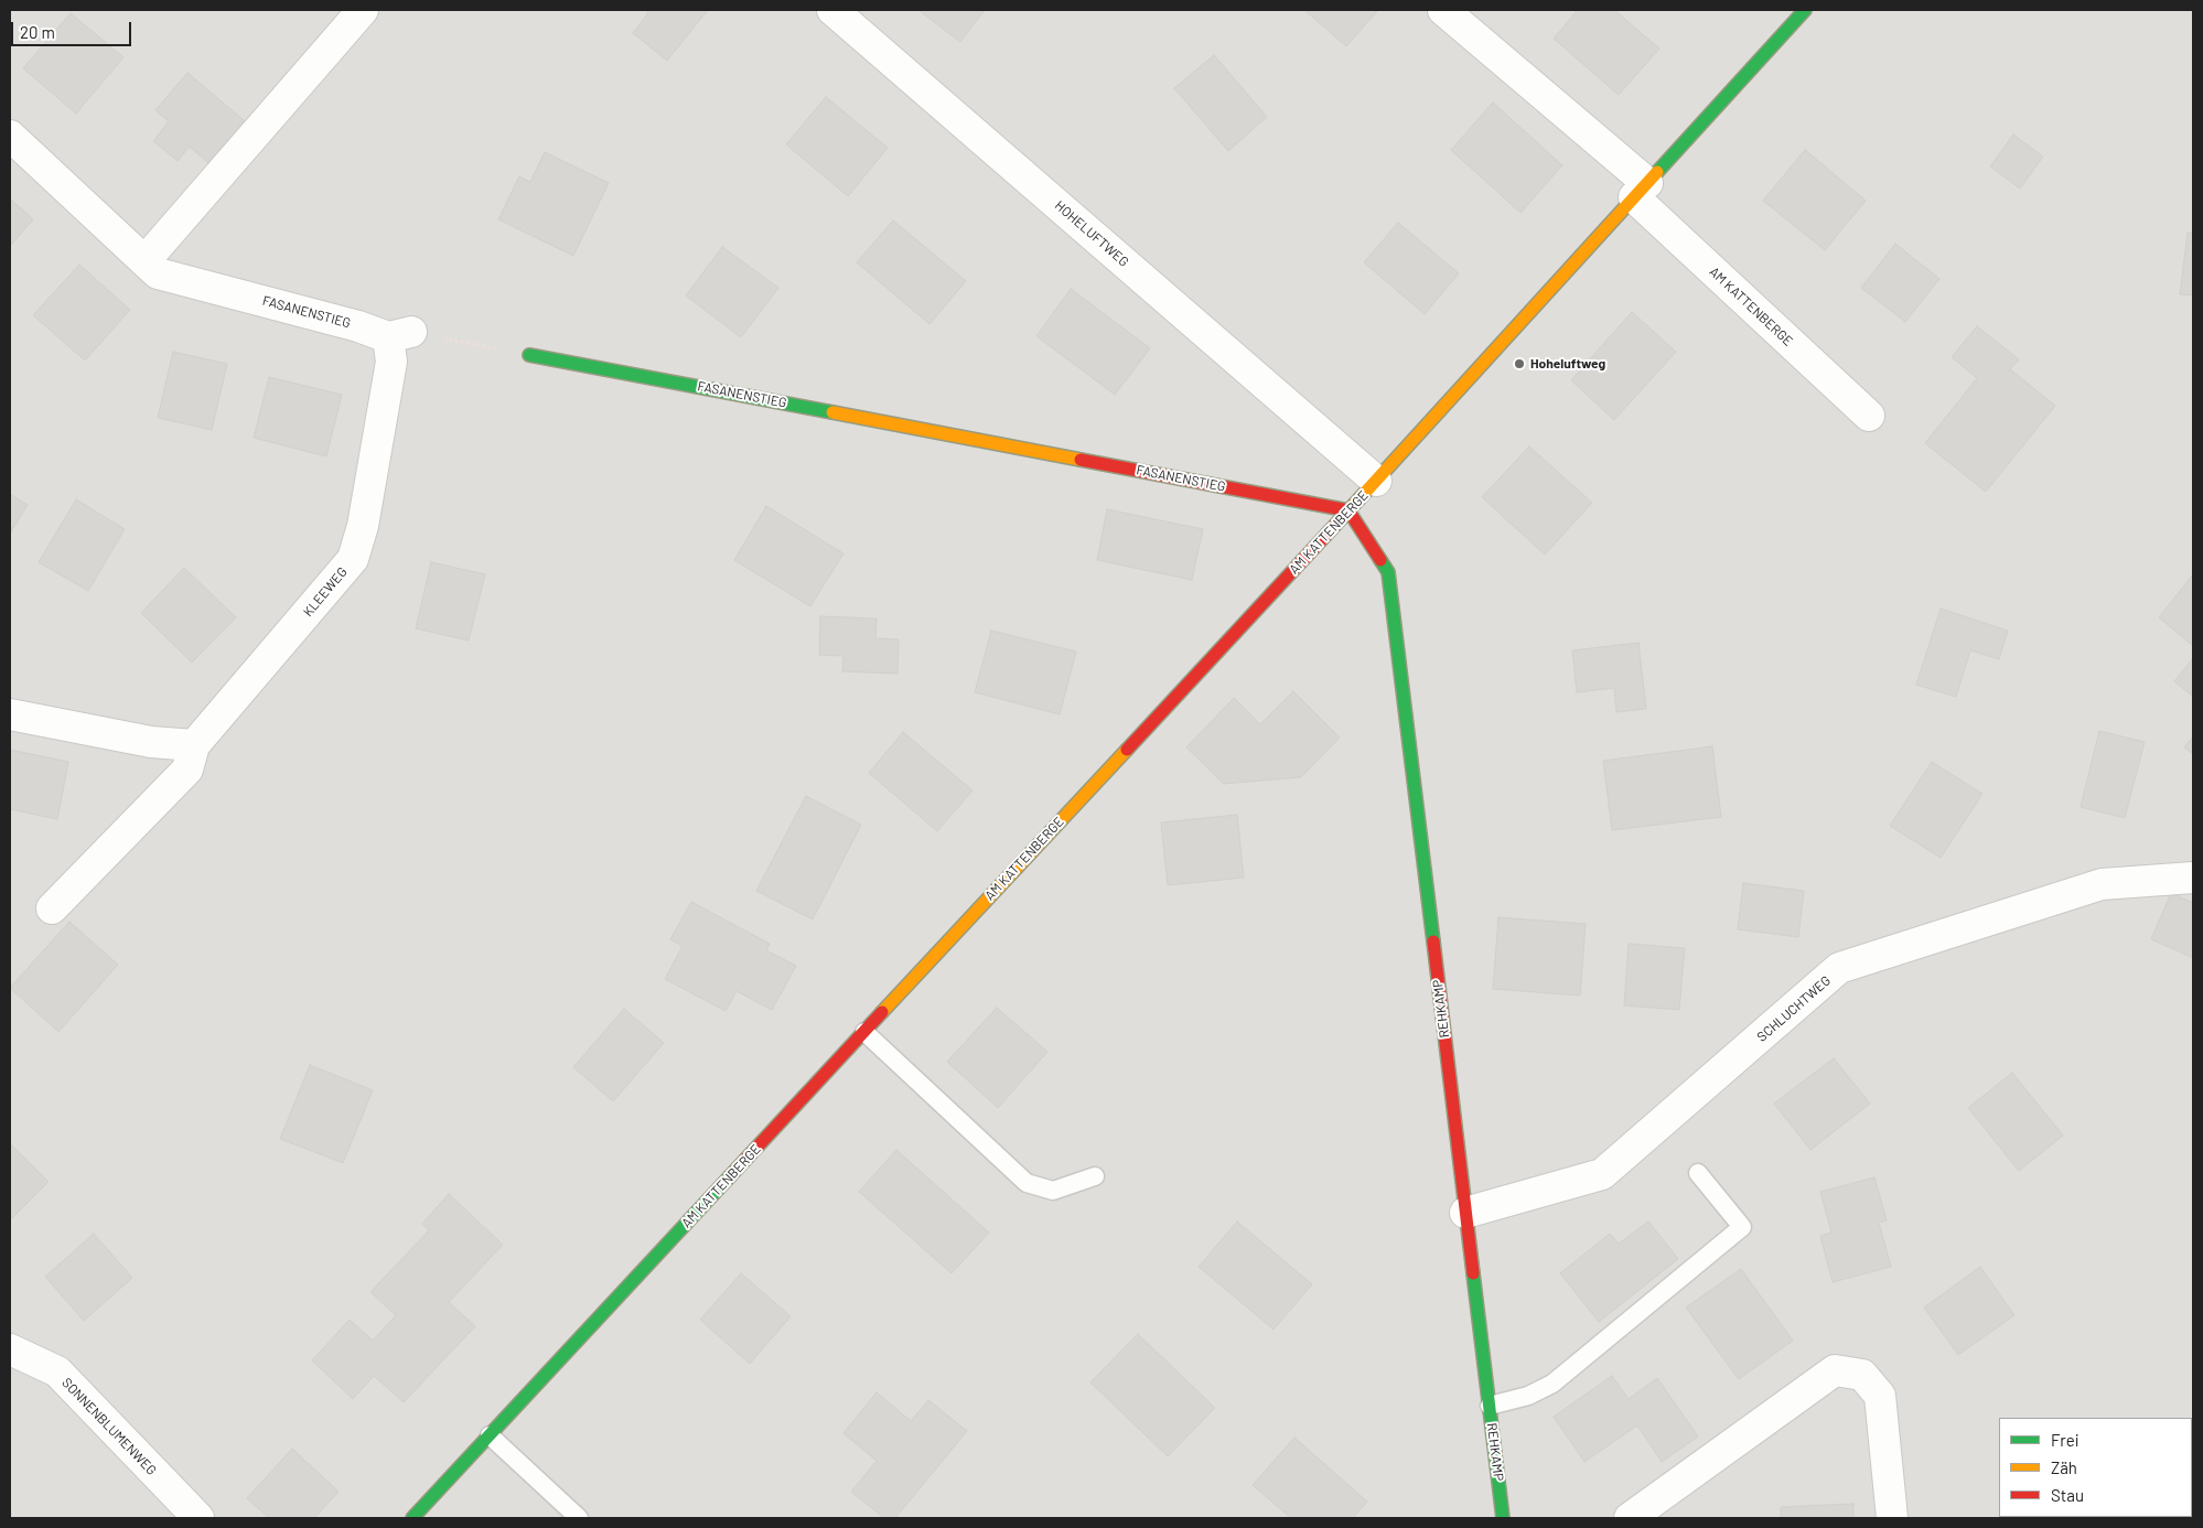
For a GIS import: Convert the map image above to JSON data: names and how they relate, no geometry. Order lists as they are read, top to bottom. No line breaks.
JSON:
{"streets":{"street":["HOHELUFTWEG","AM KATTENBERGE","FASANENSTIEG","KLEEWEG","REHKAMP","SCHLUCHTWEG","SONNENBLUMENWEG"]},"crossings":[["HOHELUFTWEG","AM KATTENBERGE"],["AM KATTENBERGE","FASANENSTIEG"],["AM KATTENBERGE","REHKAMP"],["FASANENSTIEG","KLEEWEG"],["FASANENSTIEG","REHKAMP"],["REHKAMP","SCHLUCHTWEG"]],"places":["Hoheluftweg"],"legend":["Frei","Zäh","Stau"],"scale_bar":"20 m"}
